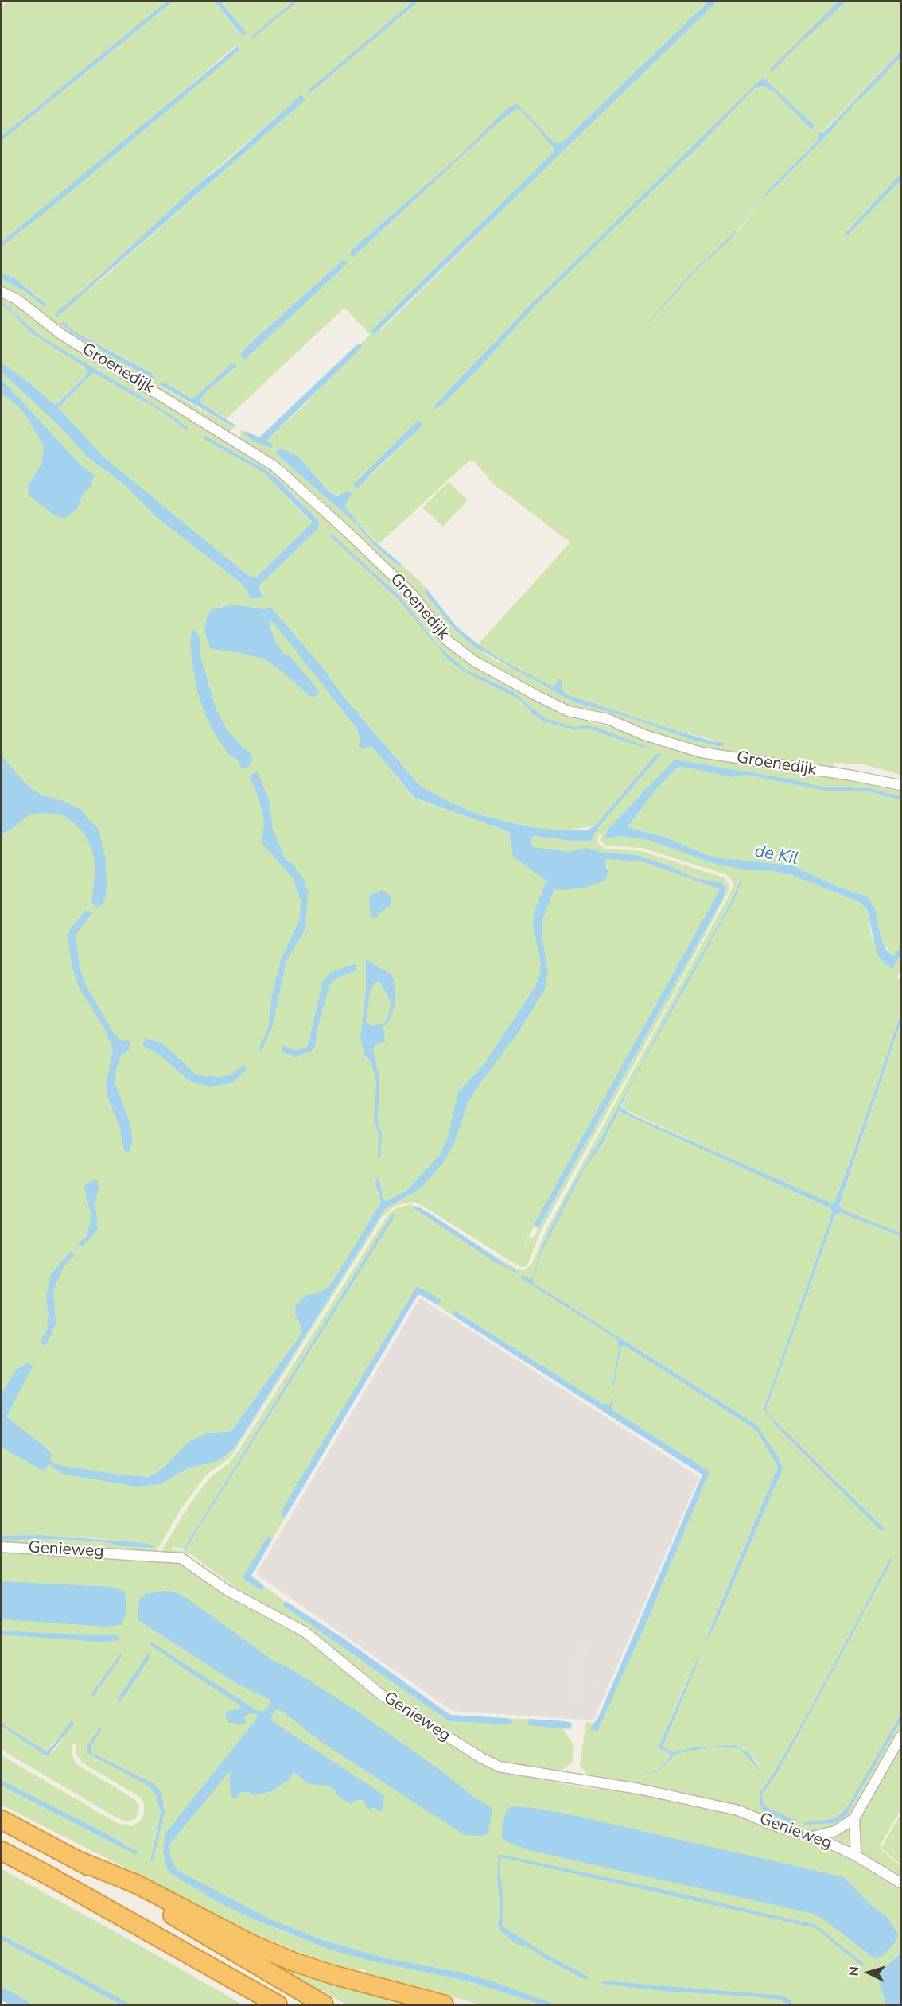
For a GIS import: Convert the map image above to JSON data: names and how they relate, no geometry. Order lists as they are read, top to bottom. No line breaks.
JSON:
{"streets":{"street":["Groenedijk","Genieweg"]},"water":["de Kil"],"north":"left"}
